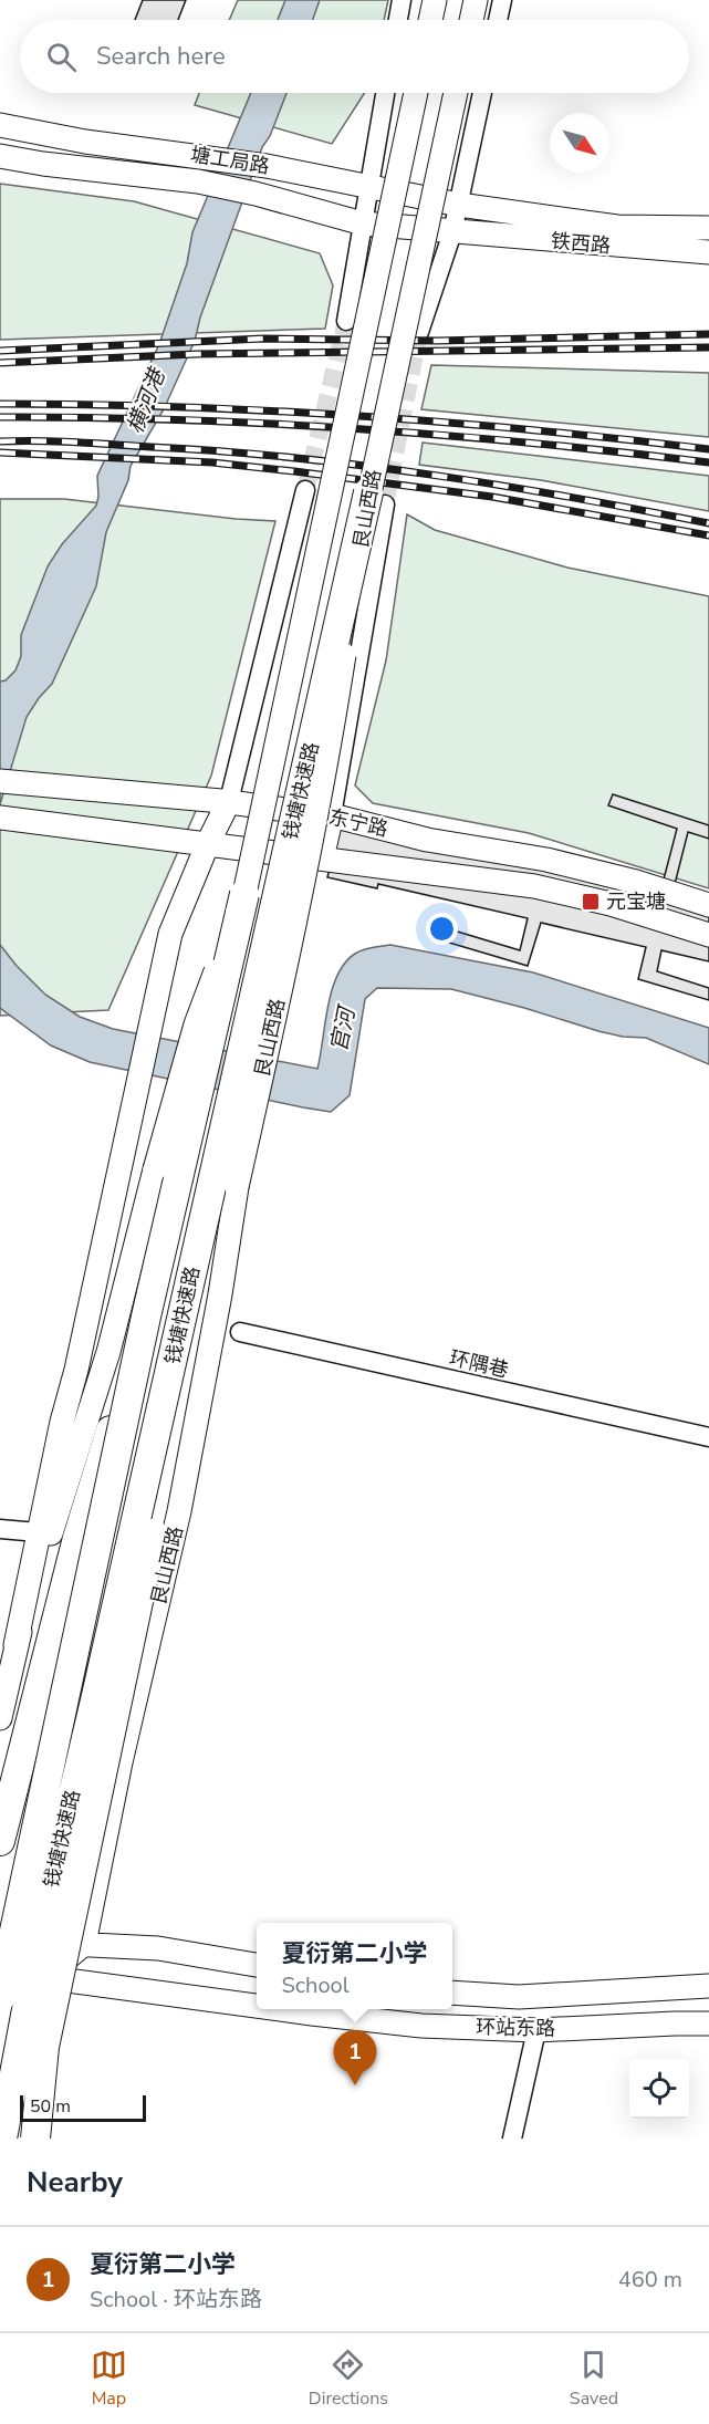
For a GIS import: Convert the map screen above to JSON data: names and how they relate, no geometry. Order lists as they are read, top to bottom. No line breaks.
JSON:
{"streets":{"highway":["钱塘快速路"],"main road":["塘工局路","铁西路","艮山西路","东宁路","环站东路"],"street":["环隅巷"]},"crossings":[["塘工局路","铁西路"],["艮山西路","钱塘快速路"],["艮山西路","东宁路"]],"water":["横河港","官河"],"places":{"transit":["元宝塘"]},"scale_bar":"50 m","north":"bottom right","page":{"search":"Search here","popup":["夏衍第二小学","School"],"pins":"1","scale":"50 m","heading":"Nearby","list":[{"mark":"1","name":"夏衍第二小学","note":"School · 环站东路","value":"460 m"}],"nav":["Map","Directions","Saved"]}}
